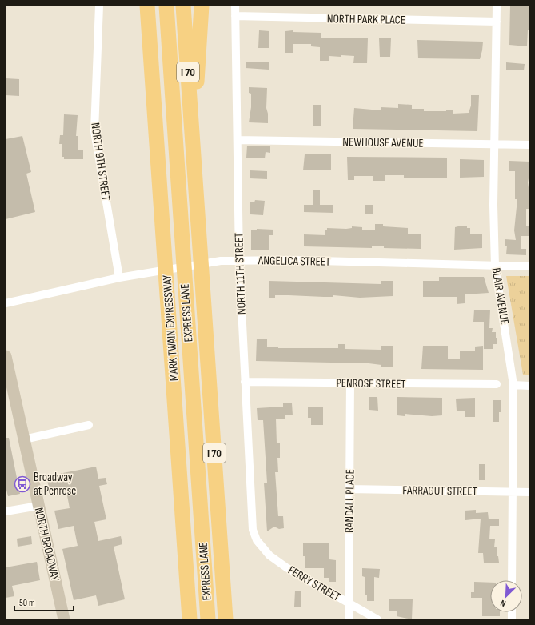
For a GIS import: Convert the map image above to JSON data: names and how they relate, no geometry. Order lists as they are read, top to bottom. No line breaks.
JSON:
{"streets":{"highway":["I 70","EXPRESS LANE","MARK TWAIN EXPRESSWAY"],"main road":["NORTH BROADWAY"],"street":["NORTH PARK PLACE","NEWHOUSE AVENUE","NORTH 9TH STREET","ANGELICA STREET","NORTH 11TH STREET","BLAIR AVENUE","PENROSE STREET","FARRAGUT STREET","RANDALL PLACE","FERRY STREET"]},"crossings":[["NORTH PARK PLACE","NORTH 11TH STREET"],["NORTH PARK PLACE","BLAIR AVENUE"],["NEWHOUSE AVENUE","NORTH 11TH STREET"],["NEWHOUSE AVENUE","BLAIR AVENUE"],["NORTH 9TH STREET","ANGELICA STREET"],["ANGELICA STREET","NORTH 11TH STREET"],["ANGELICA STREET","BLAIR AVENUE"],["NORTH 11TH STREET","PENROSE STREET"],["NORTH 11TH STREET","FERRY STREET"],["BLAIR AVENUE","FARRAGUT STREET"],["PENROSE STREET","RANDALL PLACE"],["FARRAGUT STREET","RANDALL PLACE"],["RANDALL PLACE","FERRY STREET"]],"places":{"bus stop":["Broadway at Penrose"]},"scale_bar":"50 m","north":"bottom left"}
